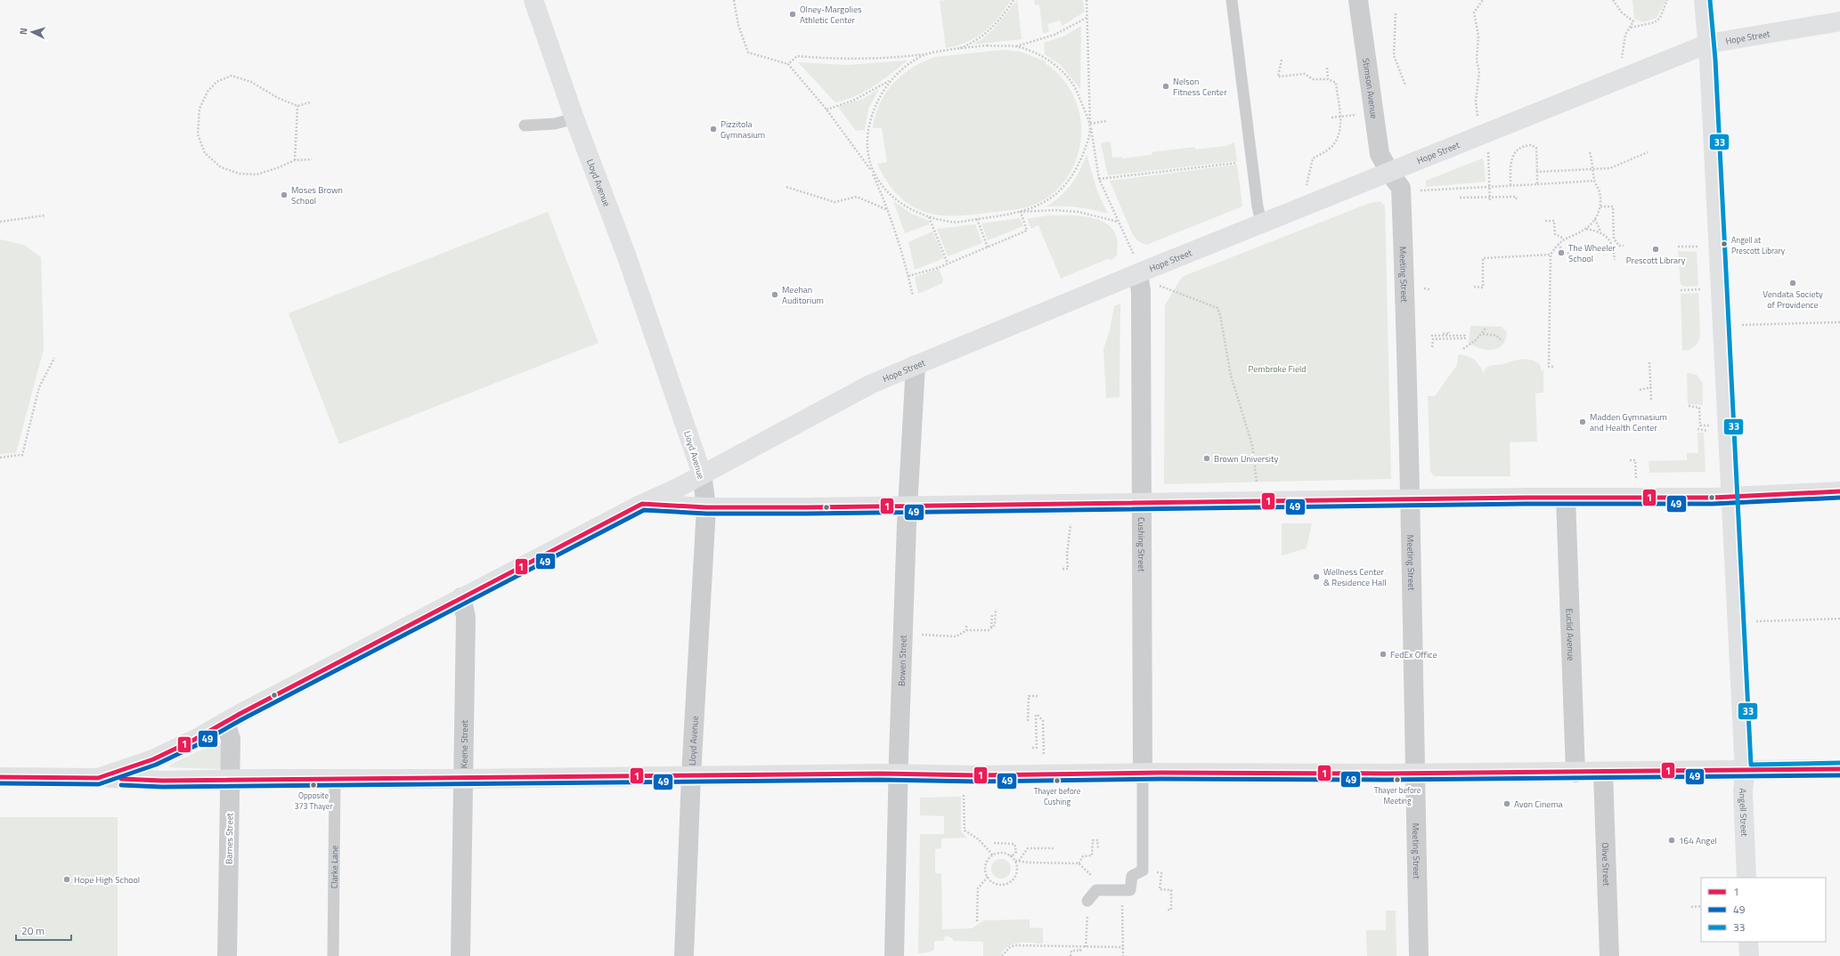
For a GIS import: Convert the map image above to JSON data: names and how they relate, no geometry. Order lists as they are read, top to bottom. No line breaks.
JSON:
{"streets":{"street":["Hope Street","Stimson Avenue","Lloyd Avenue","Meeting Street","Cushing Street","Euclid Avenue","Bowen Street","Keene Street","Angell Street","Barnes Street","Olive Street"],"lane":["Clarke Lane"]},"crossings":[["Hope Street","Stimson Avenue"],["Hope Street","Lloyd Avenue"],["Hope Street","Meeting Street"],["Hope Street","Cushing Street"],["Hope Street","Bowen Street"],["Hope Street","Keene Street"],["Hope Street","Angell Street"],["Hope Street","Barnes Street"],["Stimson Avenue","Meeting Street"]],"parks":["Pembroke Field"],"places":["Olney-Margolies Athletic Center","Nelson Fitness Center","Pizzitola Gymnasium","Moses Brown School","Angell at Prescott Library","Prescott Library","The Wheeler School","Vendata Society of Providence","Meehan Auditorium","Madden Gymnasium and Health Center","Brown University","Wellness Center & Residence Hall","FedEx Office","Thayer before Meeting","Thayer before Cushing","Opposite 373 Thayer","Avon Cinema","164 Angel","Hope High School"],"lines":["transit line 33","transit line 1","transit line 49"],"legend":["1","49","33"],"scale_bar":"20 m","north":"left"}
